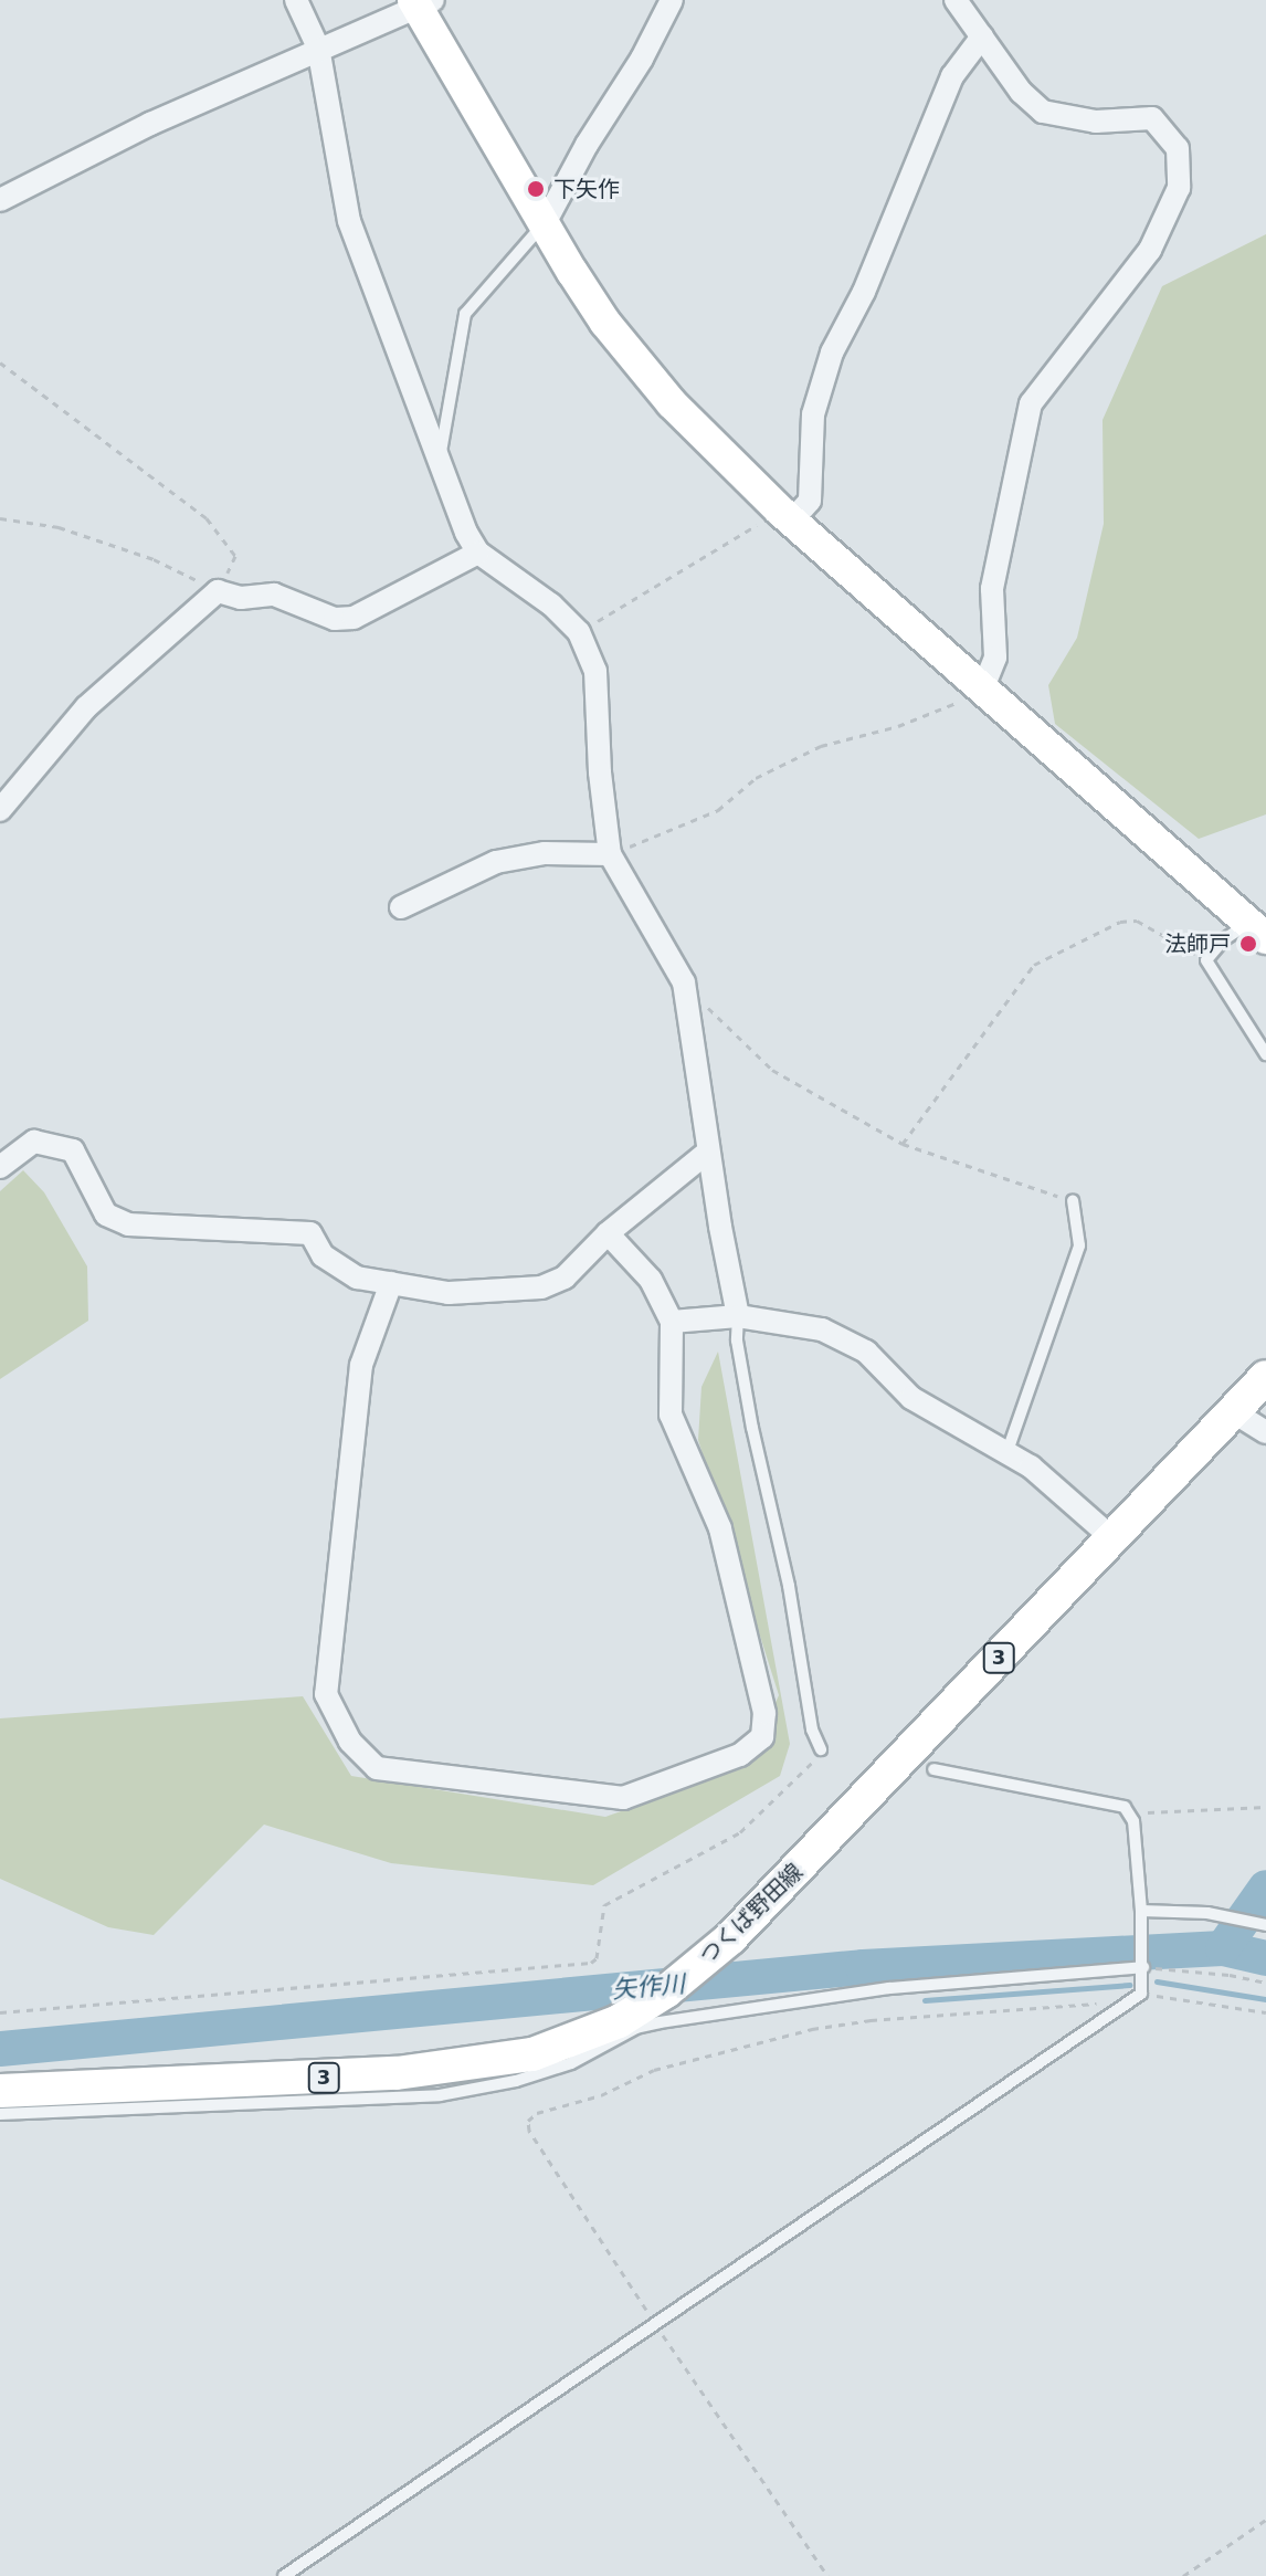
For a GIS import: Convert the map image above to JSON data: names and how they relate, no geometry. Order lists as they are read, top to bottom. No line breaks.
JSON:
{"streets":{"main road":["3","つくば野田線"]},"water":["矢作川"],"places":["下矢作","法師戸"]}
